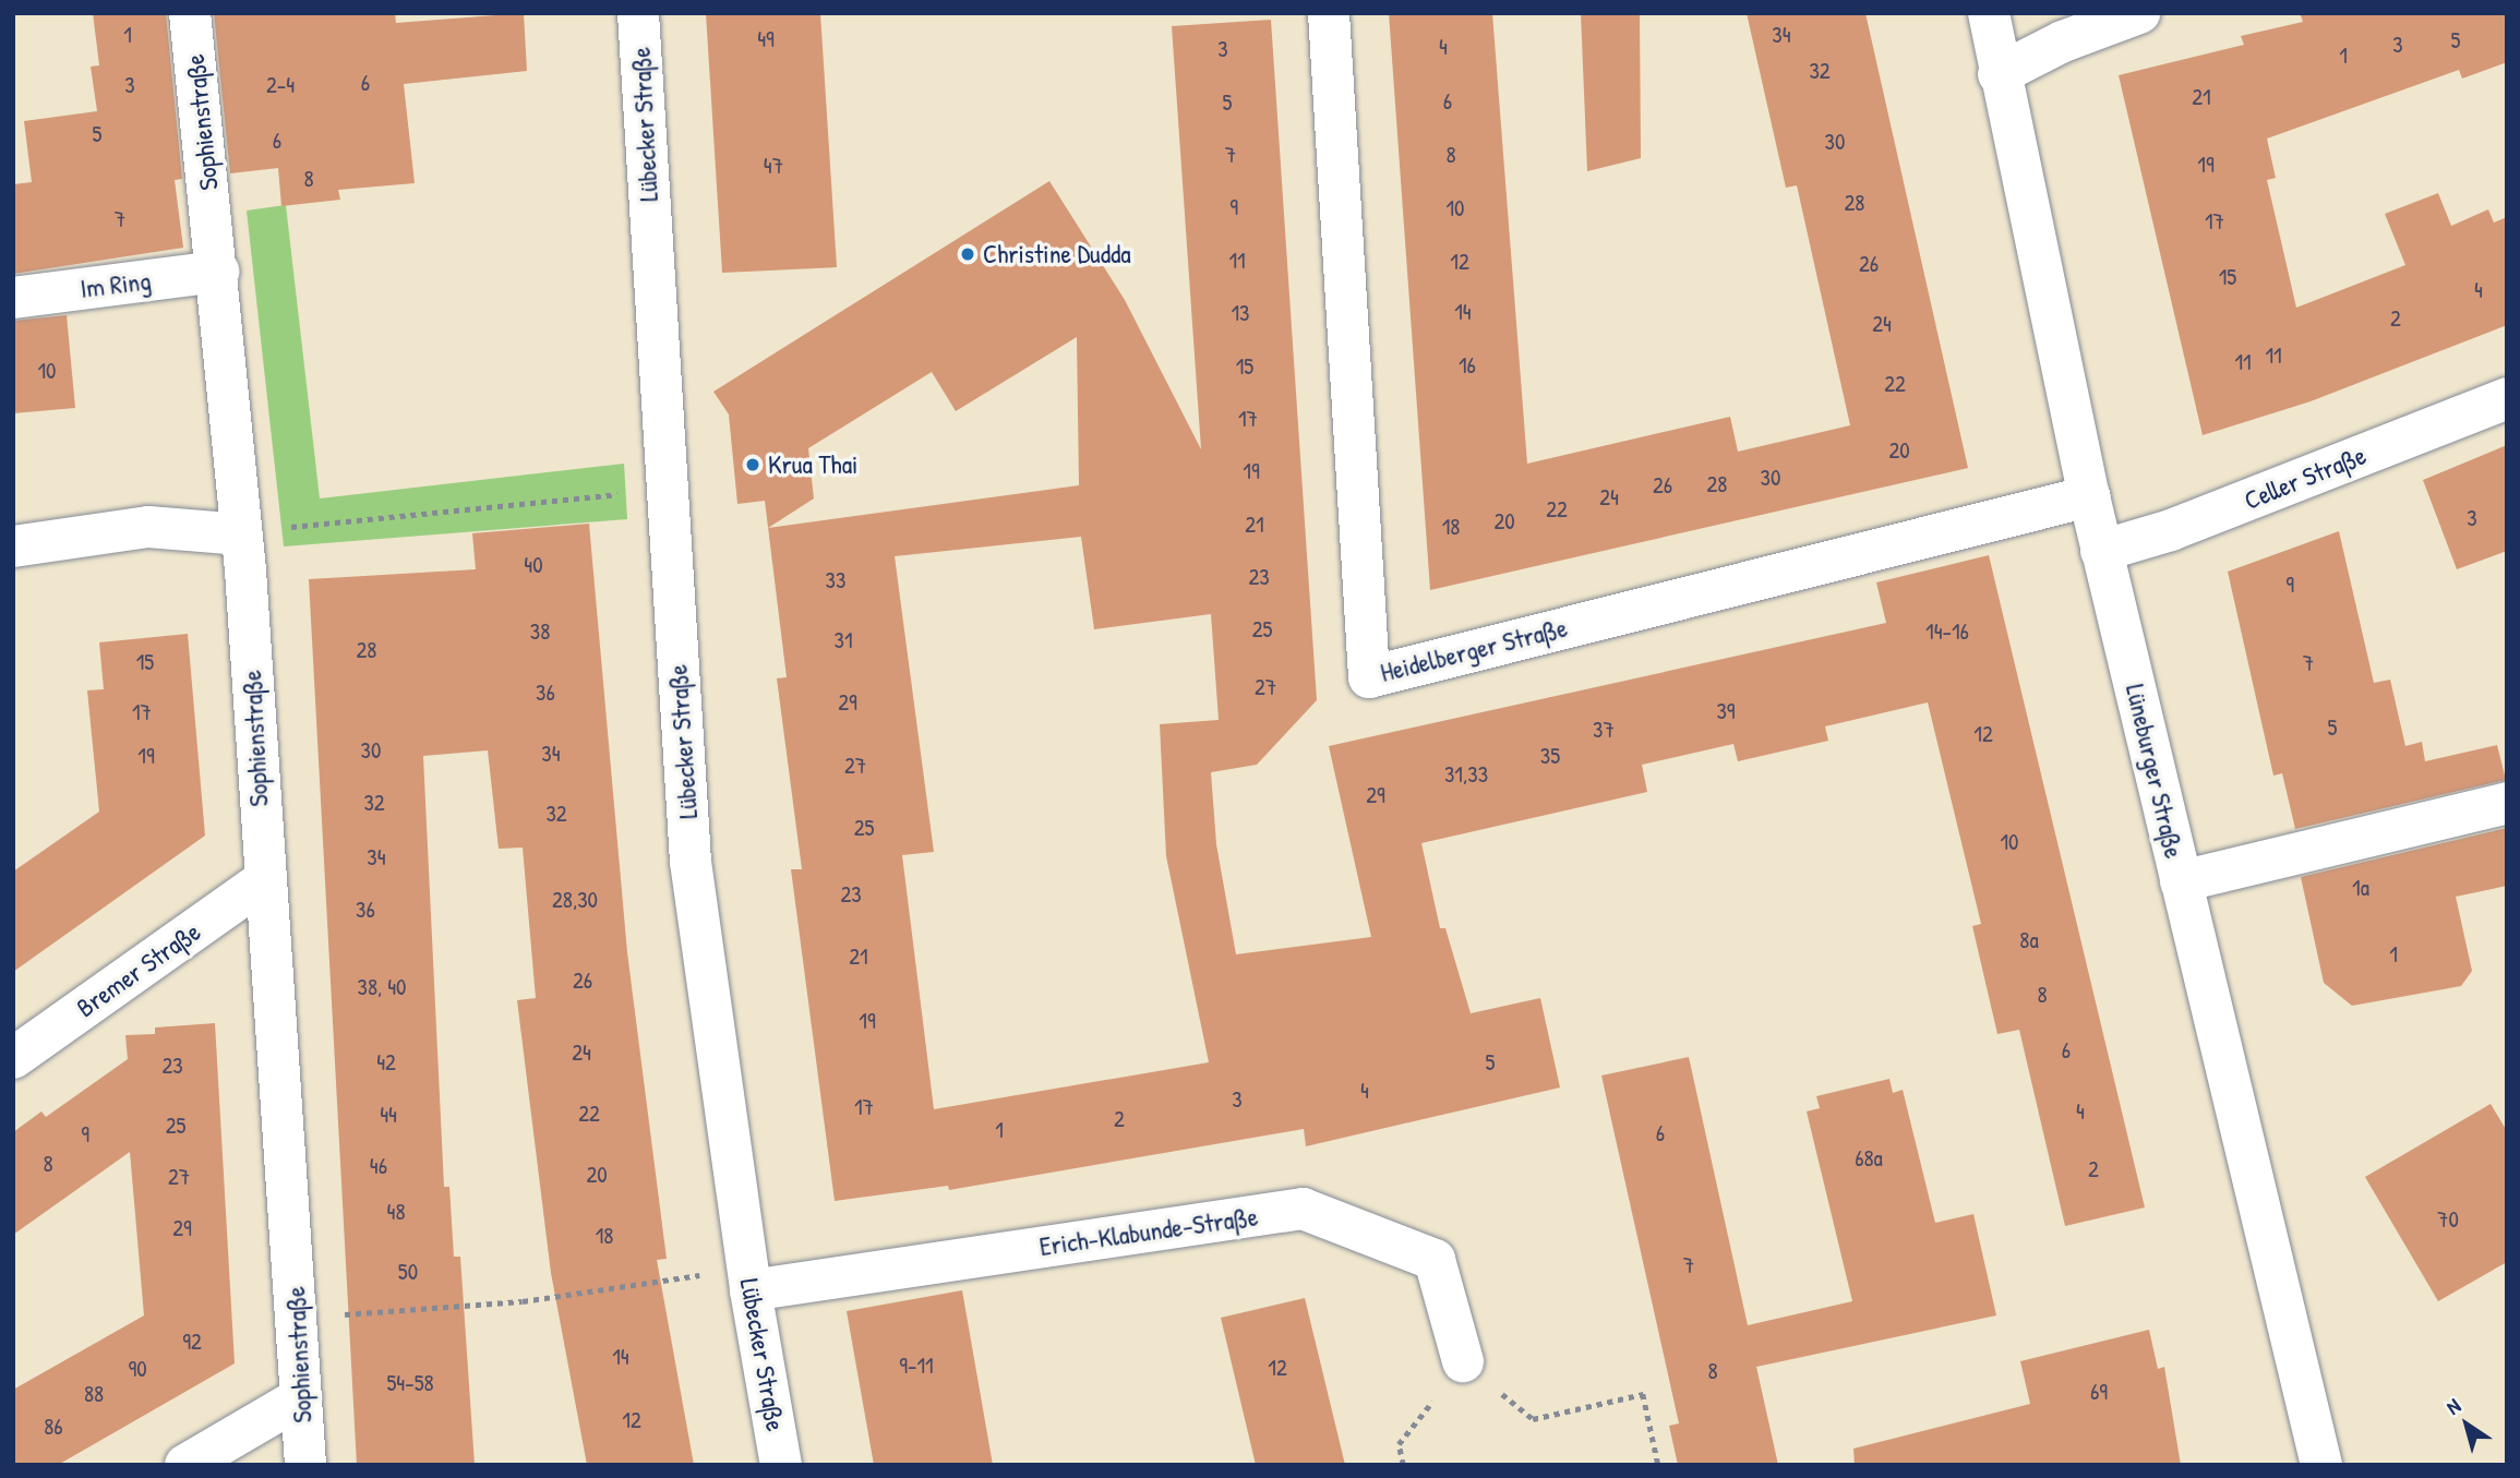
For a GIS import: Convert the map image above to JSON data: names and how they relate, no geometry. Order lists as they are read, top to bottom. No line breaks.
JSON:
{"streets":{"street":["Sophienstraße","Lübecker Straße","Im Ring","Celler Straße","Heidelberger Straße","Lüneburger Straße","Bremer Straße","Erich-Klabunde-Straße"]},"crossings":[["Sophienstraße","Im Ring"],["Sophienstraße","Bremer Straße"],["Lübecker Straße","Erich-Klabunde-Straße"],["Celler Straße","Lüneburger Straße"],["Heidelberger Straße","Lüneburger Straße"]],"places":["Christine Dudda","Krua Thai"],"house_numbers":["1","34","49","5","3","4","3","1","32","6","3","2-4","21","6","5","5","6","30","7","8","19","47","8","28","9","10","7","17","11","12","26","15","4","14","13","2","24","11","11","16","15","10","22","17","20","19","30","28","26","24","22","3","20","21","18","40","23","33","9","25","38","14-16","31","28","15","7","27","36","29","39","17","5","37","12","30","34","19","35","27","31,33","29","32","32","25","10","34","1a","23","28,30","36","8a","1","21","26","38, 40","8","19","6","24","42","5","23","4","3","17","4","22","44","2","25","1","6","9","68a","8","46","2","20","27","48","70","29","18","7","50","92","14","9-11","12","90","8","54-58","69","88","12","86"],"north":"top left"}
